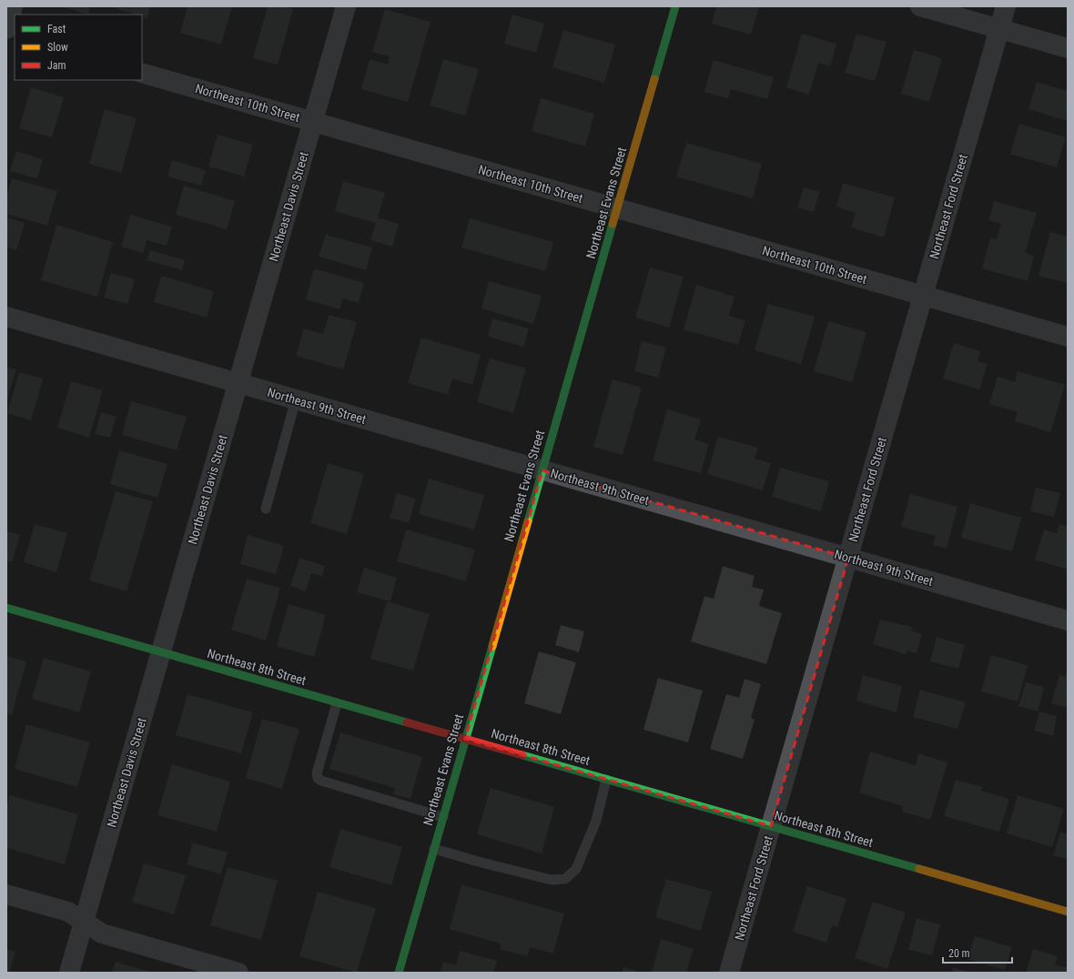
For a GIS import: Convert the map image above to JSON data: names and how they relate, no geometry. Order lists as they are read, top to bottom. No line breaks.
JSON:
{"streets":{"street":["Northeast 10th Street","Northeast Evans Street","Northeast Davis Street","Northeast Ford Street","Northeast 9th Street","Northeast 8th Street"]},"crossings":[["Northeast 10th Street","Northeast Evans Street"],["Northeast 10th Street","Northeast Davis Street"],["Northeast 10th Street","Northeast Ford Street"],["Northeast Evans Street","Northeast 9th Street"],["Northeast Evans Street","Northeast 8th Street"],["Northeast Davis Street","Northeast 9th Street"],["Northeast Davis Street","Northeast 8th Street"],["Northeast Ford Street","Northeast 9th Street"],["Northeast Ford Street","Northeast 8th Street"]],"legend":["Fast","Slow","Jam"],"scale_bar":"20 m"}
